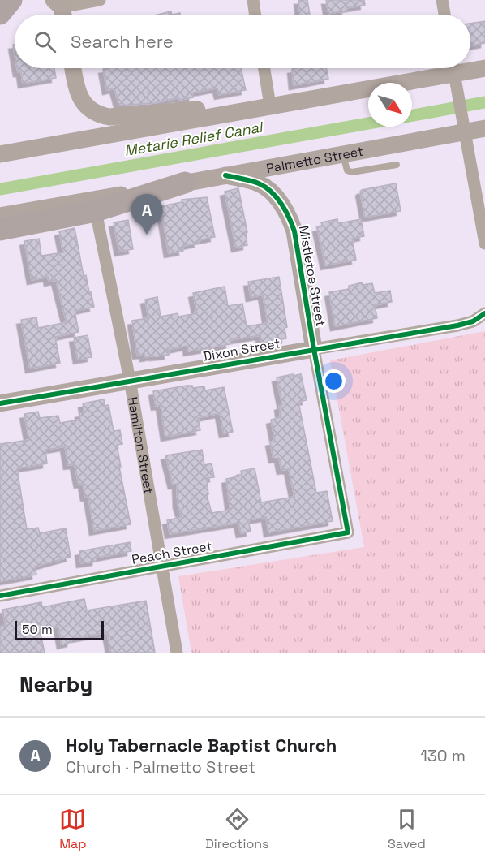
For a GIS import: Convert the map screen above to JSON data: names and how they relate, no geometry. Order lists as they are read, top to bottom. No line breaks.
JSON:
{"streets":{"street":["Palmetto Street","Mistletoe Street","Dixon Street","Hamilton Street","Peach Street"]},"crossings":[["Palmetto Street","Mistletoe Street"],["Mistletoe Street","Dixon Street"],["Mistletoe Street","Peach Street"],["Dixon Street","Hamilton Street"],["Hamilton Street","Peach Street"]],"water":["Metarie Relief Canal"],"scale_bar":"50 m","north":"bottom right","page":{"search":"Search here","pins":"A","scale":"50 m","heading":"Nearby","list":[{"mark":"A","name":"Holy Tabernacle Baptist Church","note":"Church · Palmetto Street","value":"130 m"}],"nav":["Map","Directions","Saved"]}}
